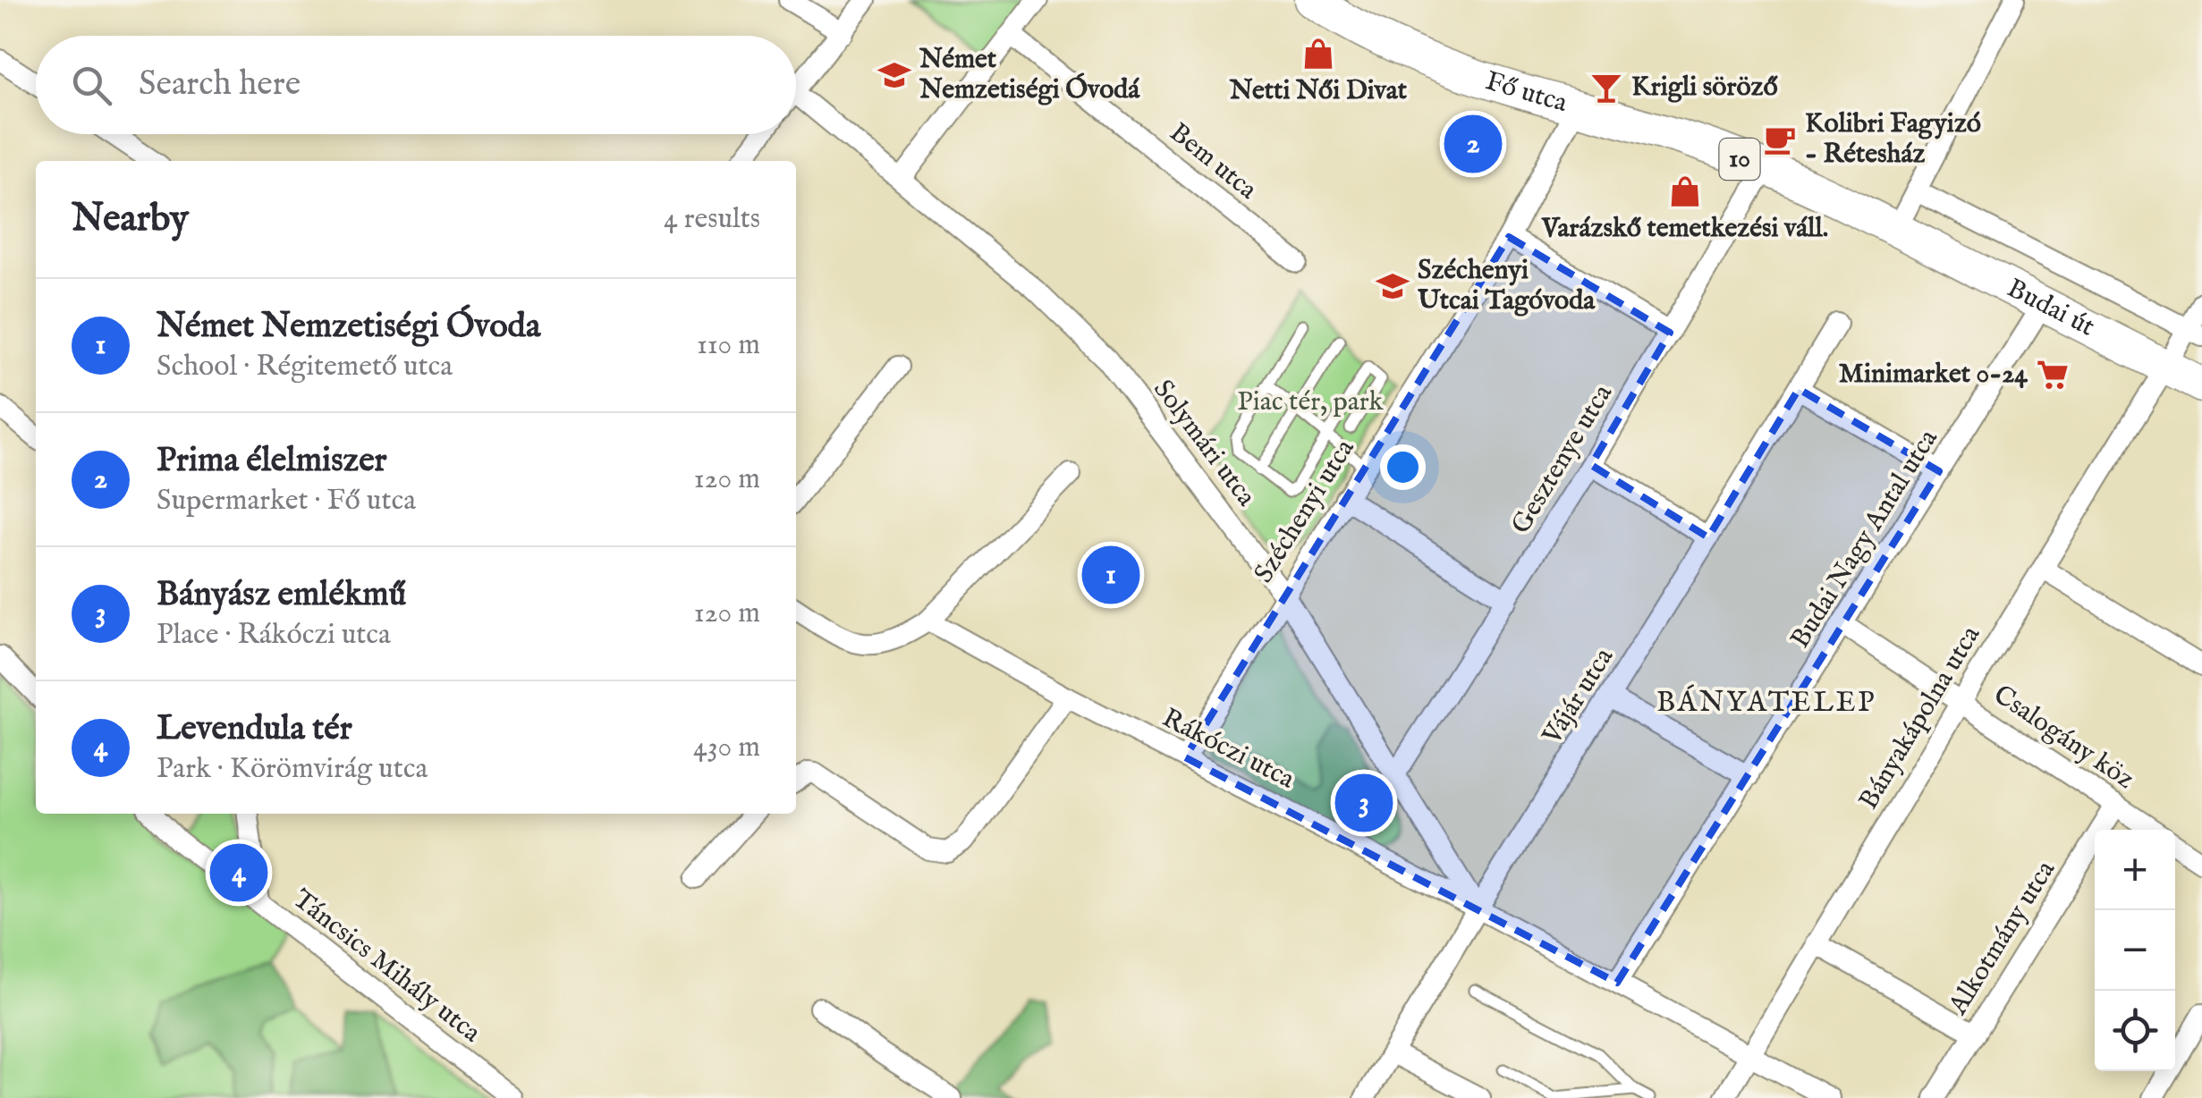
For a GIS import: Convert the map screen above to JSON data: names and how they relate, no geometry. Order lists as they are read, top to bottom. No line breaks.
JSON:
{"streets":{"main road":["Fő utca","10","Budai út"],"street":["Bem utca","Solymári utca","Gesztenye utca","Széchenyi utca","Budai Nagy Antal utca","Vájár utca","Bányakápolna utca","Csalogány köz","Rákóczi utca","Alkotmány utca","Táncsics Mihály utca"]},"crossings":[["Fő utca","Budai út"],["Fő utca","Gesztenye utca"],["Fő utca","Széchenyi utca"],["Budai út","Budai Nagy Antal utca"],["Budai út","Bányakápolna utca"],["Solymári utca","Gesztenye utca"],["Solymári utca","Széchenyi utca"],["Solymári utca","Vájár utca"],["Solymári utca","Rákóczi utca"],["Széchenyi utca","Rákóczi utca"],["Budai Nagy Antal utca","Csalogány köz"],["Budai Nagy Antal utca","Rákóczi utca"],["Vájár utca","Rákóczi utca"],["Bányakápolna utca","Csalogány köz"],["Bányakápolna utca","Rákóczi utca"],["Csalogány köz","Alkotmány utca"]],"districts":["BÁNYATELEP"],"parks":["Piac tér, park"],"places":{"shop":["Netti Női Divat","Varázskő temetkezési váll."],"school or university":["Német Nemzetiségi Óvodá","Széchenyi Utcai Tagóvoda"],"bar":["Krigli söröző"],"cafe":["Kolibri Fagyizó - Rétesház"],"supermarket":["Minimarket 0-24"]},"page":{"search":"Search here","pins":["2","1","3","4"],"heading":["Nearby","4 results"],"list":[{"mark":"1","name":"Német Nemzetiségi Óvoda","note":"School · Régitemető utca","value":"110 m"},{"mark":"2","name":"Prima élelmiszer","note":"Supermarket · Fő utca","value":"120 m"},{"mark":"3","name":"Bányász emlékmű","note":"Place · Rákóczi utca","value":"120 m"},{"mark":"4","name":"Levendula tér","note":"Park · Körömvirág utca","value":"430 m"}],"map_buttons":["+","−"]}}
